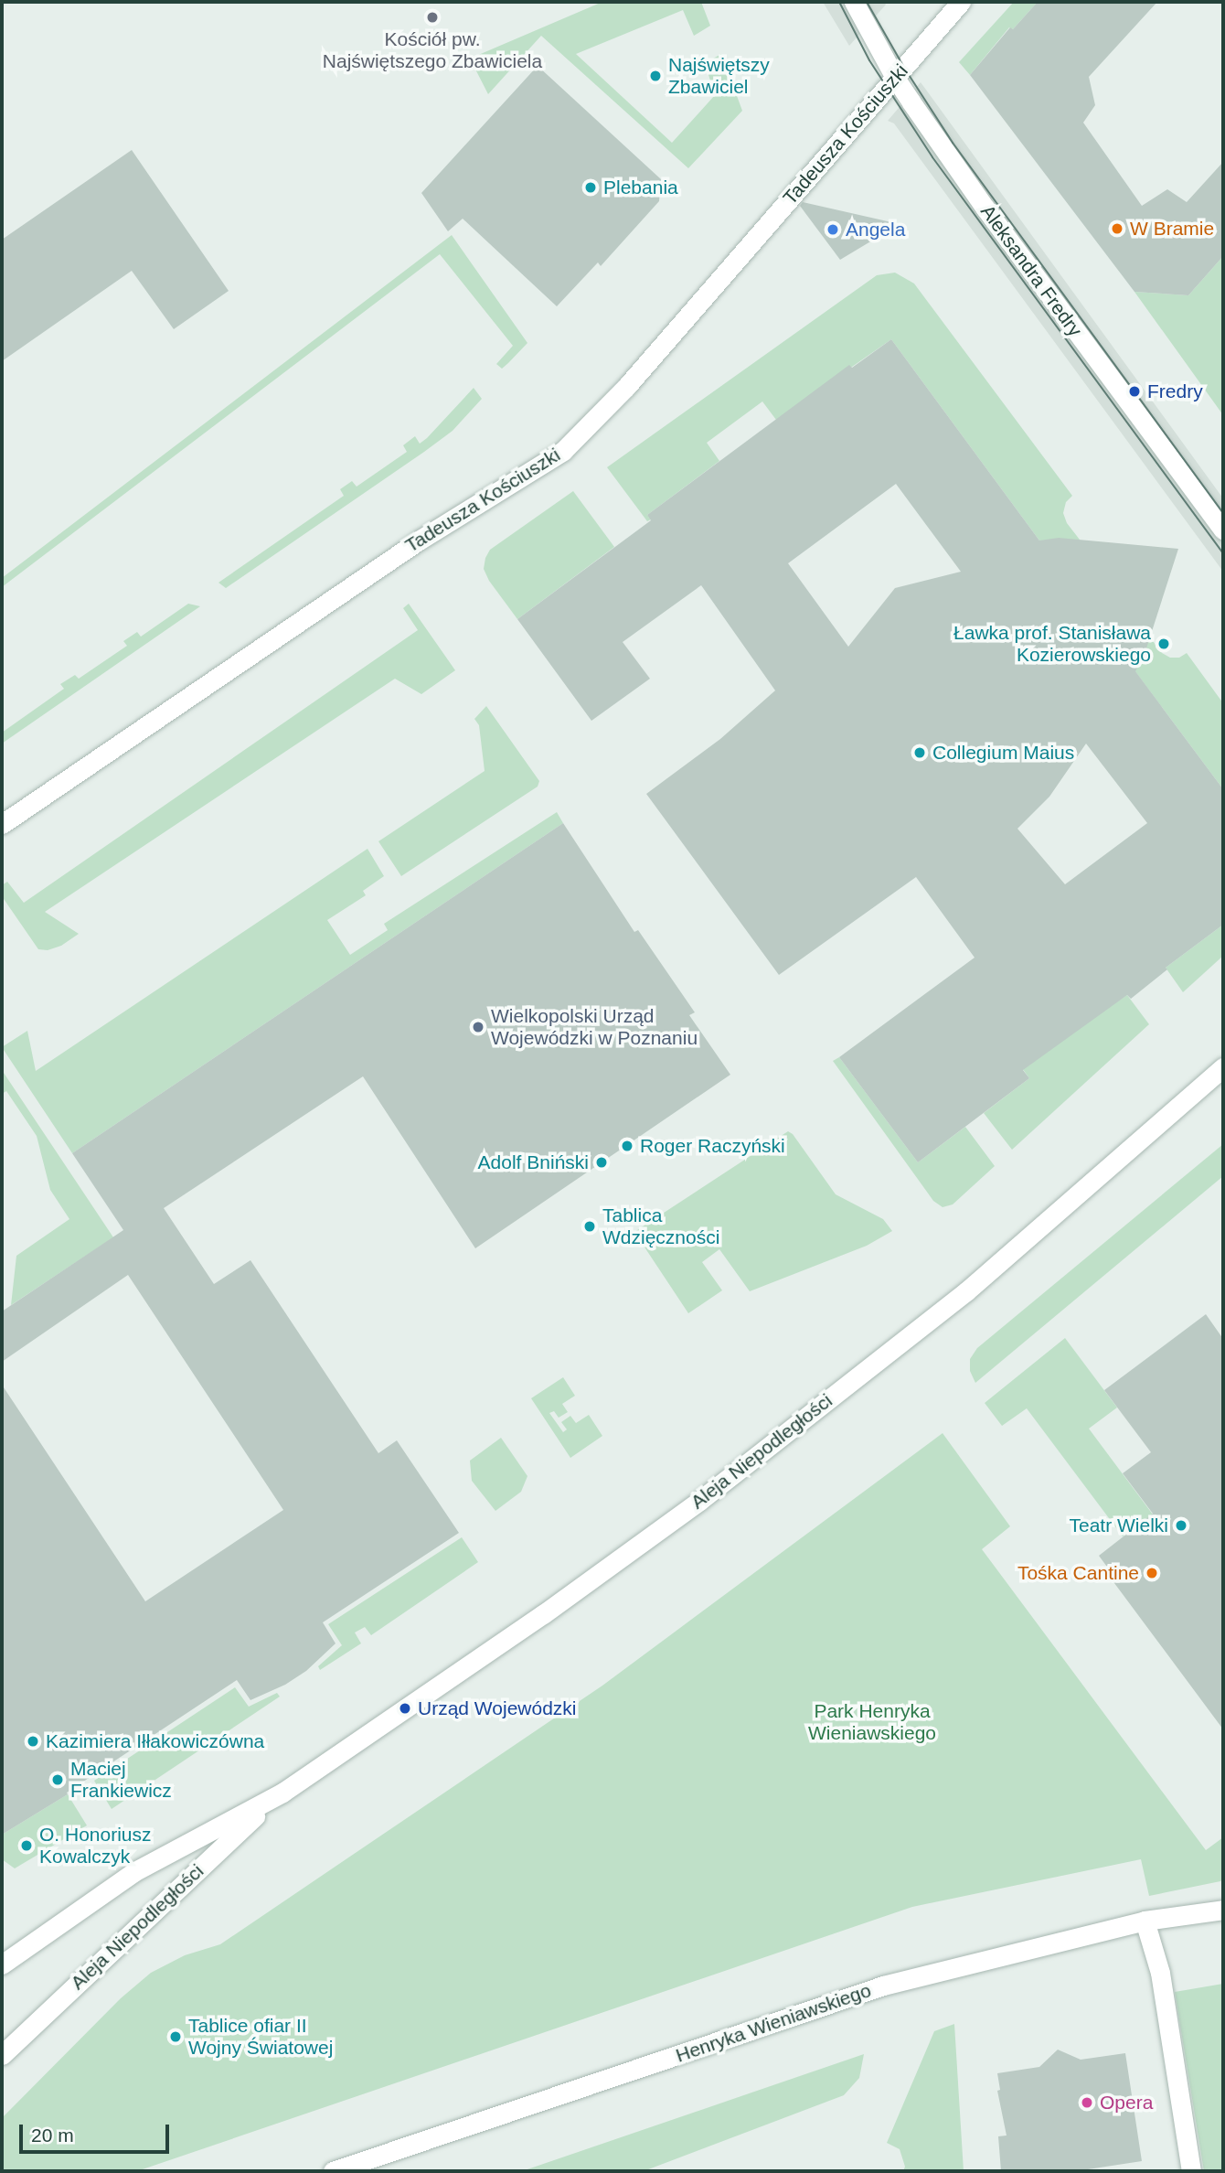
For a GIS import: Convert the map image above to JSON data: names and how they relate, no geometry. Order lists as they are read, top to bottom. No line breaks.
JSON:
{"streets":{"street":["Tadeusza Kościuszki","Aleksandra Fredry","Aleja Niepodległości","Henryka Wieniawskiego"]},"crossings":[["Tadeusza Kościuszki","Aleksandra Fredry"]],"parks":["Park Henryka Wieniawskiego"],"places":["Kościół pw. Najświętszego Zbawiciela","Najświętszy Zbawiciel","Plebania","W Bramie","Angela","Fredry","Ławka prof. Stanisława Kozierowskiego","Collegium Maius","Wielkopolski Urząd Wojewódzki w Poznaniu","Roger Raczyński","Adolf Bniński","Tablica Wdzięczności","Teatr Wielki","Tośka Cantine","Urząd Wojewódzki","Kazimiera Iłłakowiczówna","Maciej Frankiewicz","O. Honoriusz Kowalczyk","Tablice ofiar II Wojny Światowej","Opera"],"scale_bar":"20 m"}
